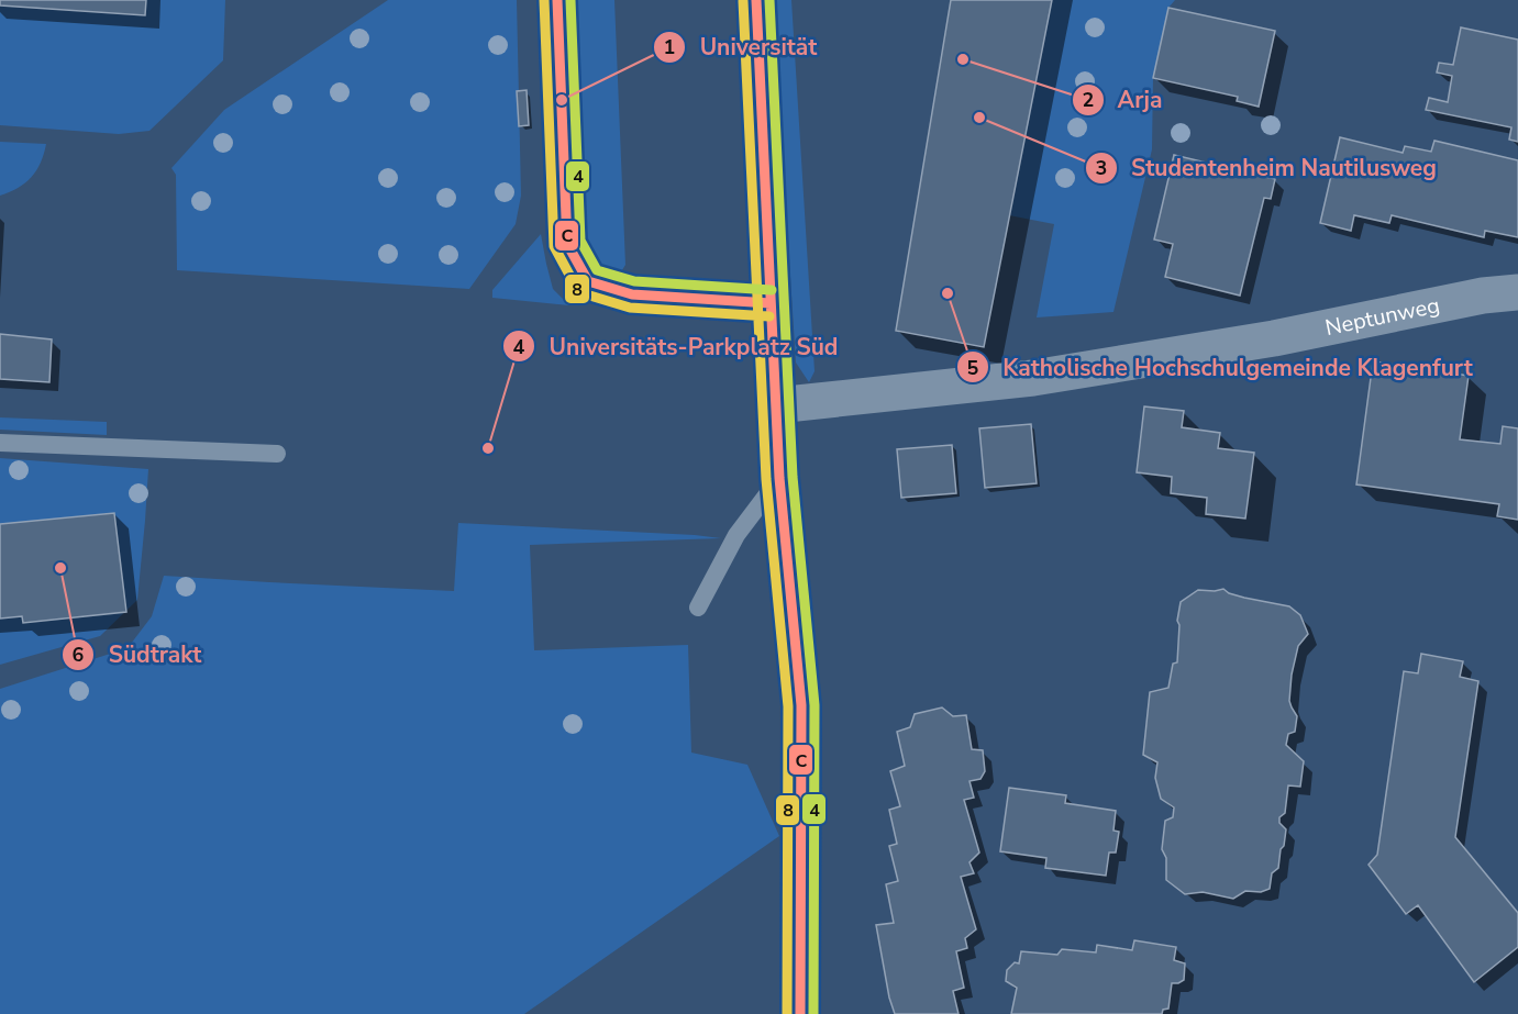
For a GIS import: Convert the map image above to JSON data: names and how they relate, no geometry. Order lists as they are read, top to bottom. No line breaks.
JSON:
{"streets":{"street":["Neptunweg"]},"places":["Arja","Universität","Studentenheim Nautilusweg","Katholische Hochschulgemeinde Klagenfurt","Universitäts-Parkplatz Süd","Südtrakt"],"lines":["transit line C","transit line 8","transit line 4"]}
